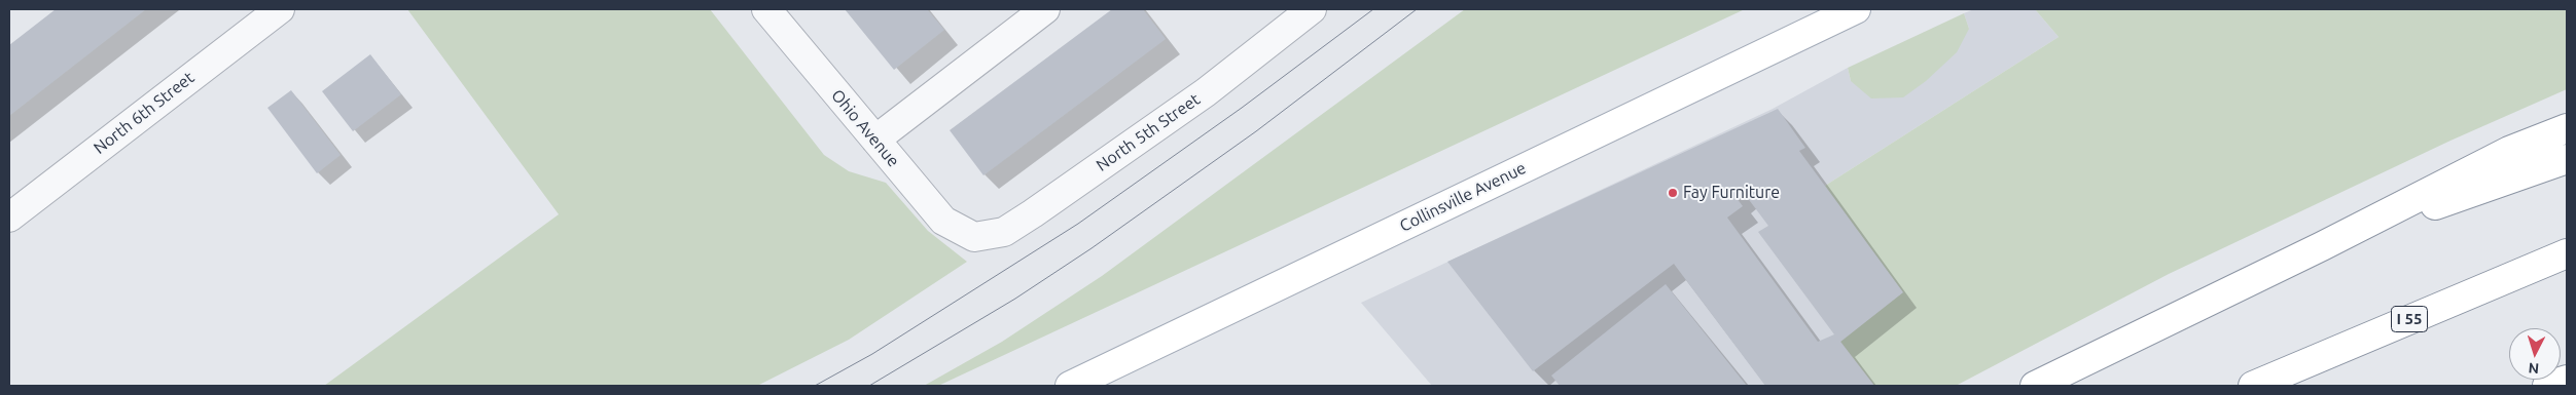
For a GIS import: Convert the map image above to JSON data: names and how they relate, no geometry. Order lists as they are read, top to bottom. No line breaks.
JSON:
{"streets":{"main road":["Collinsville Avenue","I 55"],"street":["North 6th Street","Ohio Avenue","North 5th Street"]},"crossings":[["Ohio Avenue","North 5th Street"]],"places":["Fay Furniture"],"north":"bottom"}
